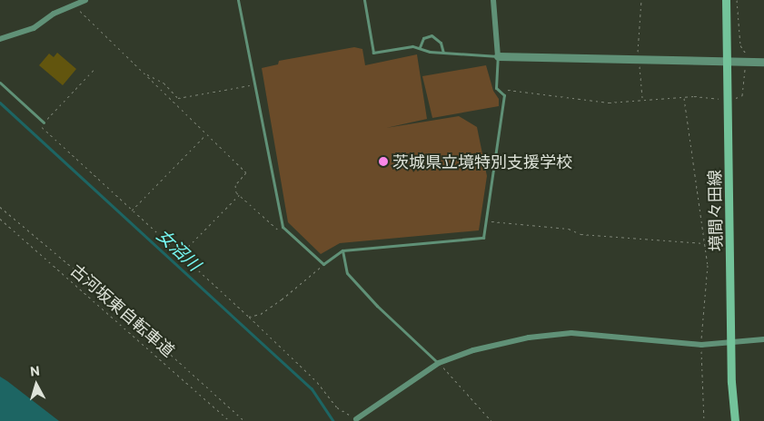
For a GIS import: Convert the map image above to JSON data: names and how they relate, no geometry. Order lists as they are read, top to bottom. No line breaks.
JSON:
{"streets":{"main road":["境間々田線"],"path":["古河坂東自転車道"]},"water":["女沼川"],"places":["茨城県立境特別支援学校"],"north":"top"}
